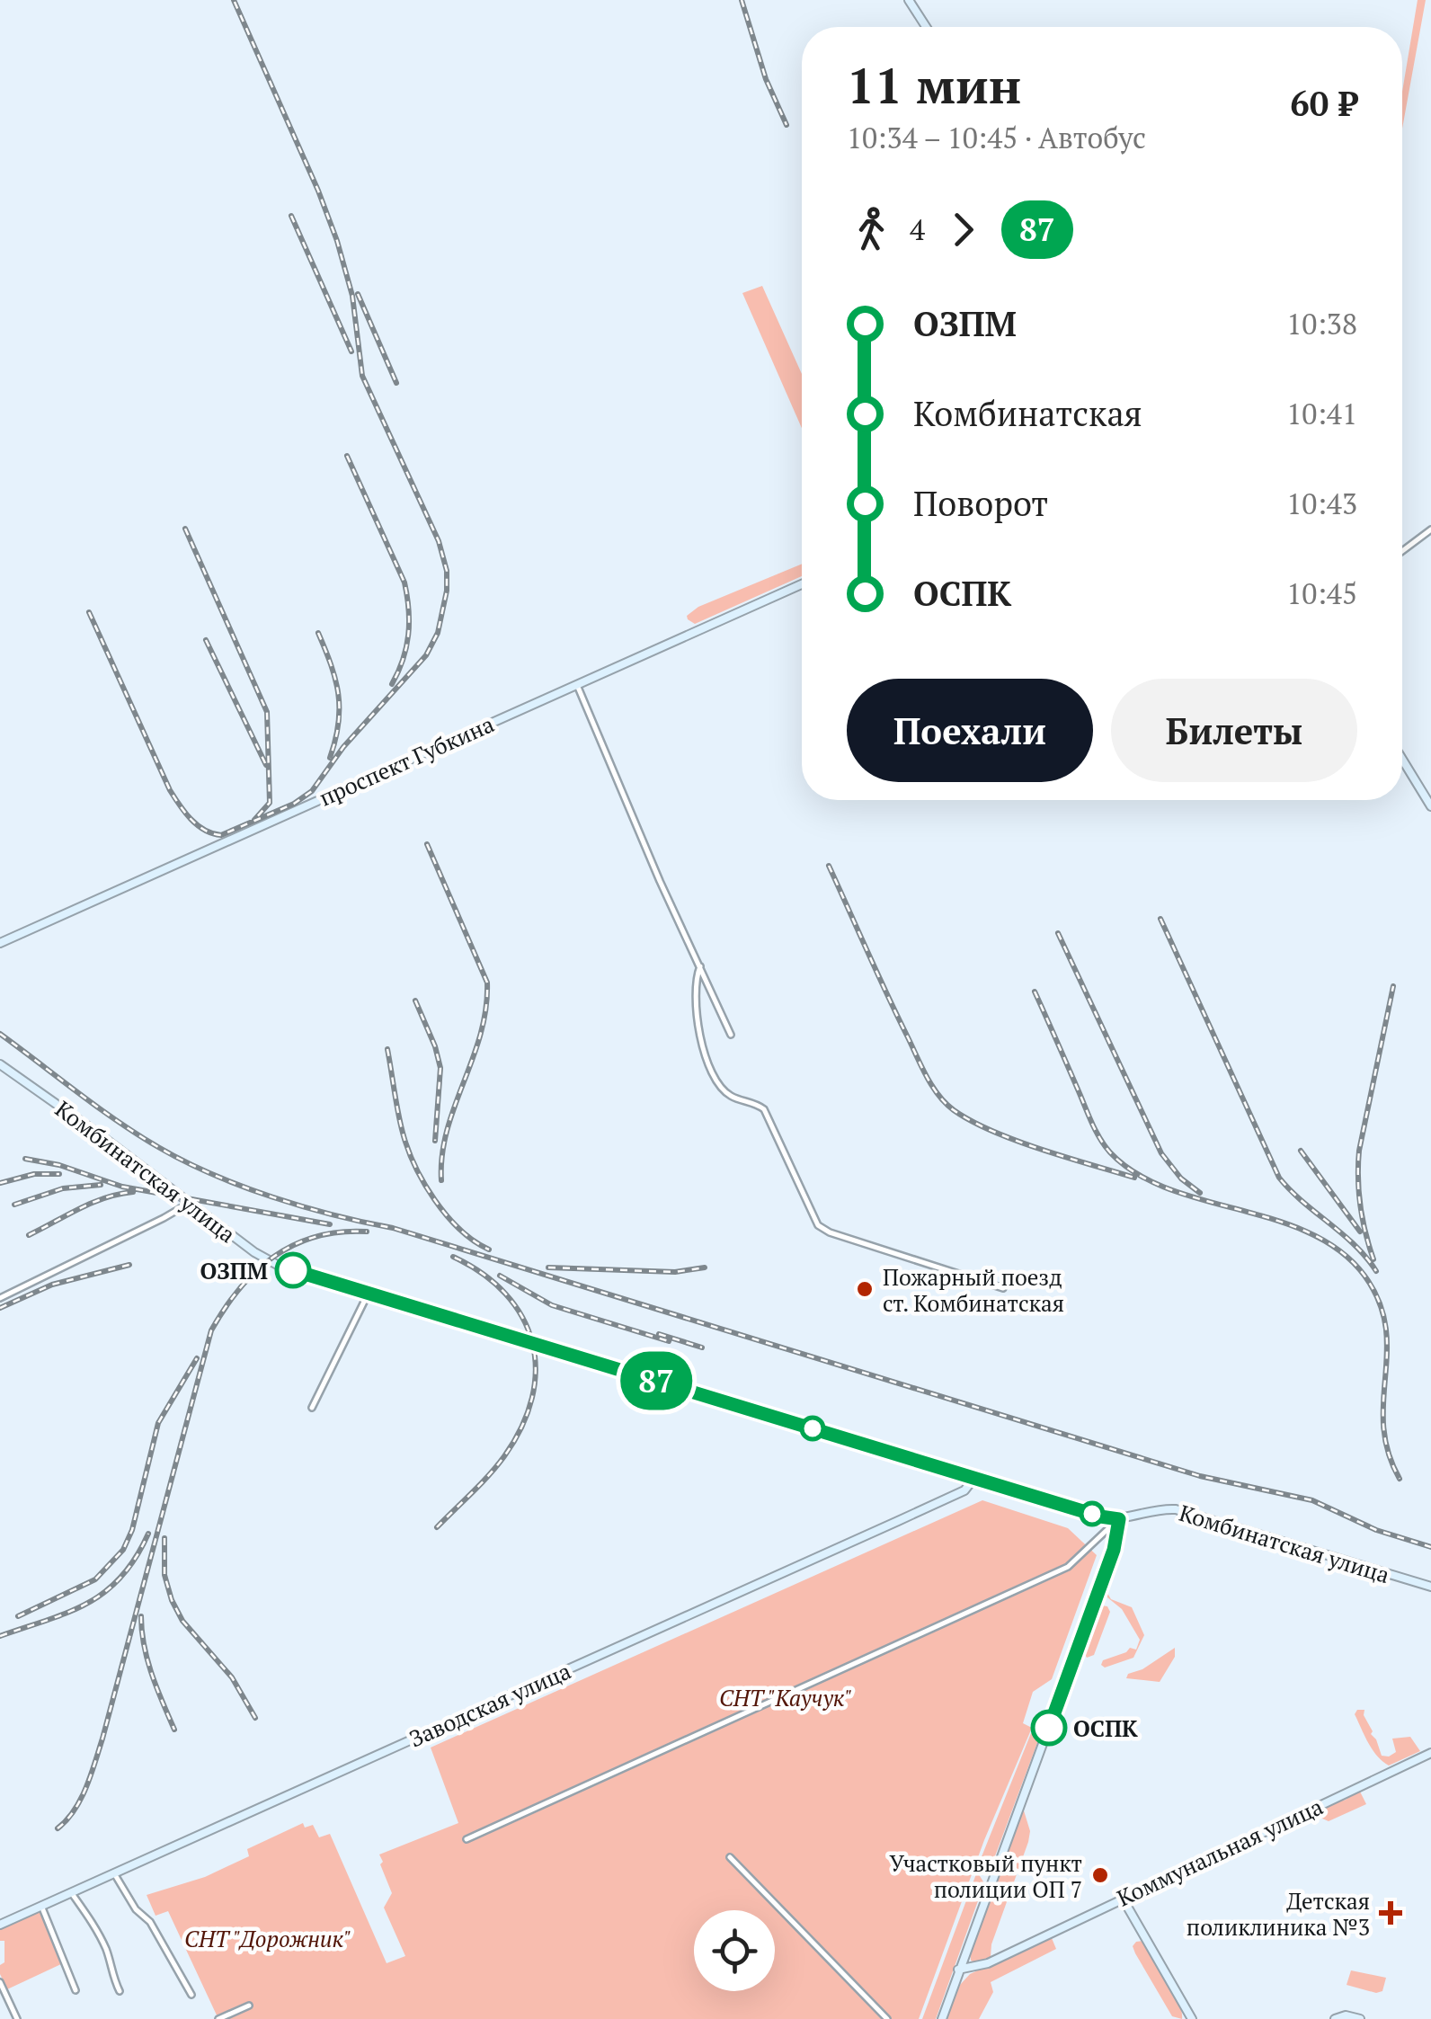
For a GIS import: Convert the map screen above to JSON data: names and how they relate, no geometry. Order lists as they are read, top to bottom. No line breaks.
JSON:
{"streets":{"main road":["проспект Губкина","Комбинатская улица","Заводская улица","Коммунальная улица"]},"crossings":[["Комбинатская улица","Заводская улица"]],"parks":["СНТ \"Каучук\"","СНТ \"Дорожник\""],"places":{"other":["ОЗПМ","Пожарный поезд ст. Комбинатская","ОСПК","Участковый пункт полиции ОП 7"],"health":["Детская поликлиника №3"]},"lines":["bus line 87"],"page":{"on_map":"87","heading":["11 мин","10:34 – 10:45 · Автобус","60 ₽"],"legs":["4","87"],"list":[{"name":"ОЗПМ","value":"10:38"},{"name":"Комбинатская","value":"10:41"},{"name":"Поворот","value":"10:43"},{"name":"ОСПК","value":"10:45"}],"buttons":["Поехали","Билеты"]}}
